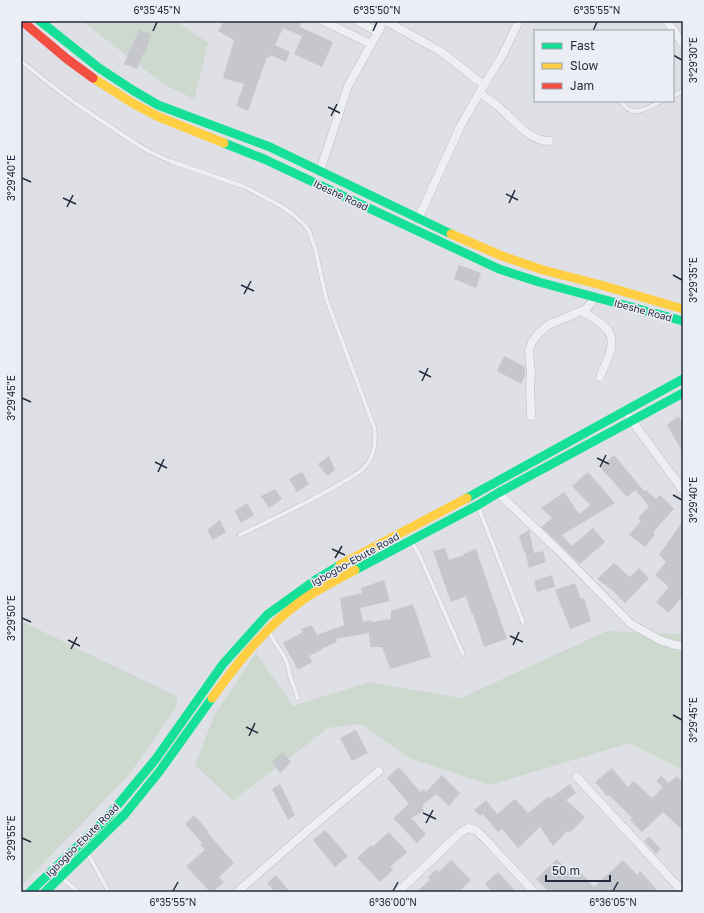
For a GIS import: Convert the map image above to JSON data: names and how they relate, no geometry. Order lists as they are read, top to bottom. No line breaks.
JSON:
{"streets":{"main road":["Ibeshe Road","Igbogbo-Ebute Road"]},"legend":["Fast","Slow","Jam"],"scale_bar":"50 m","coordinates":["6°35'45\"N","6°35'50\"N","6°35'55\"N","3°29'30\"E","3°29'40\"E","3°29'35\"E","3°29'45\"E","3°29'50\"E","3°29'55\"E","6°36'00\"N","6°36'05\"N"]}
